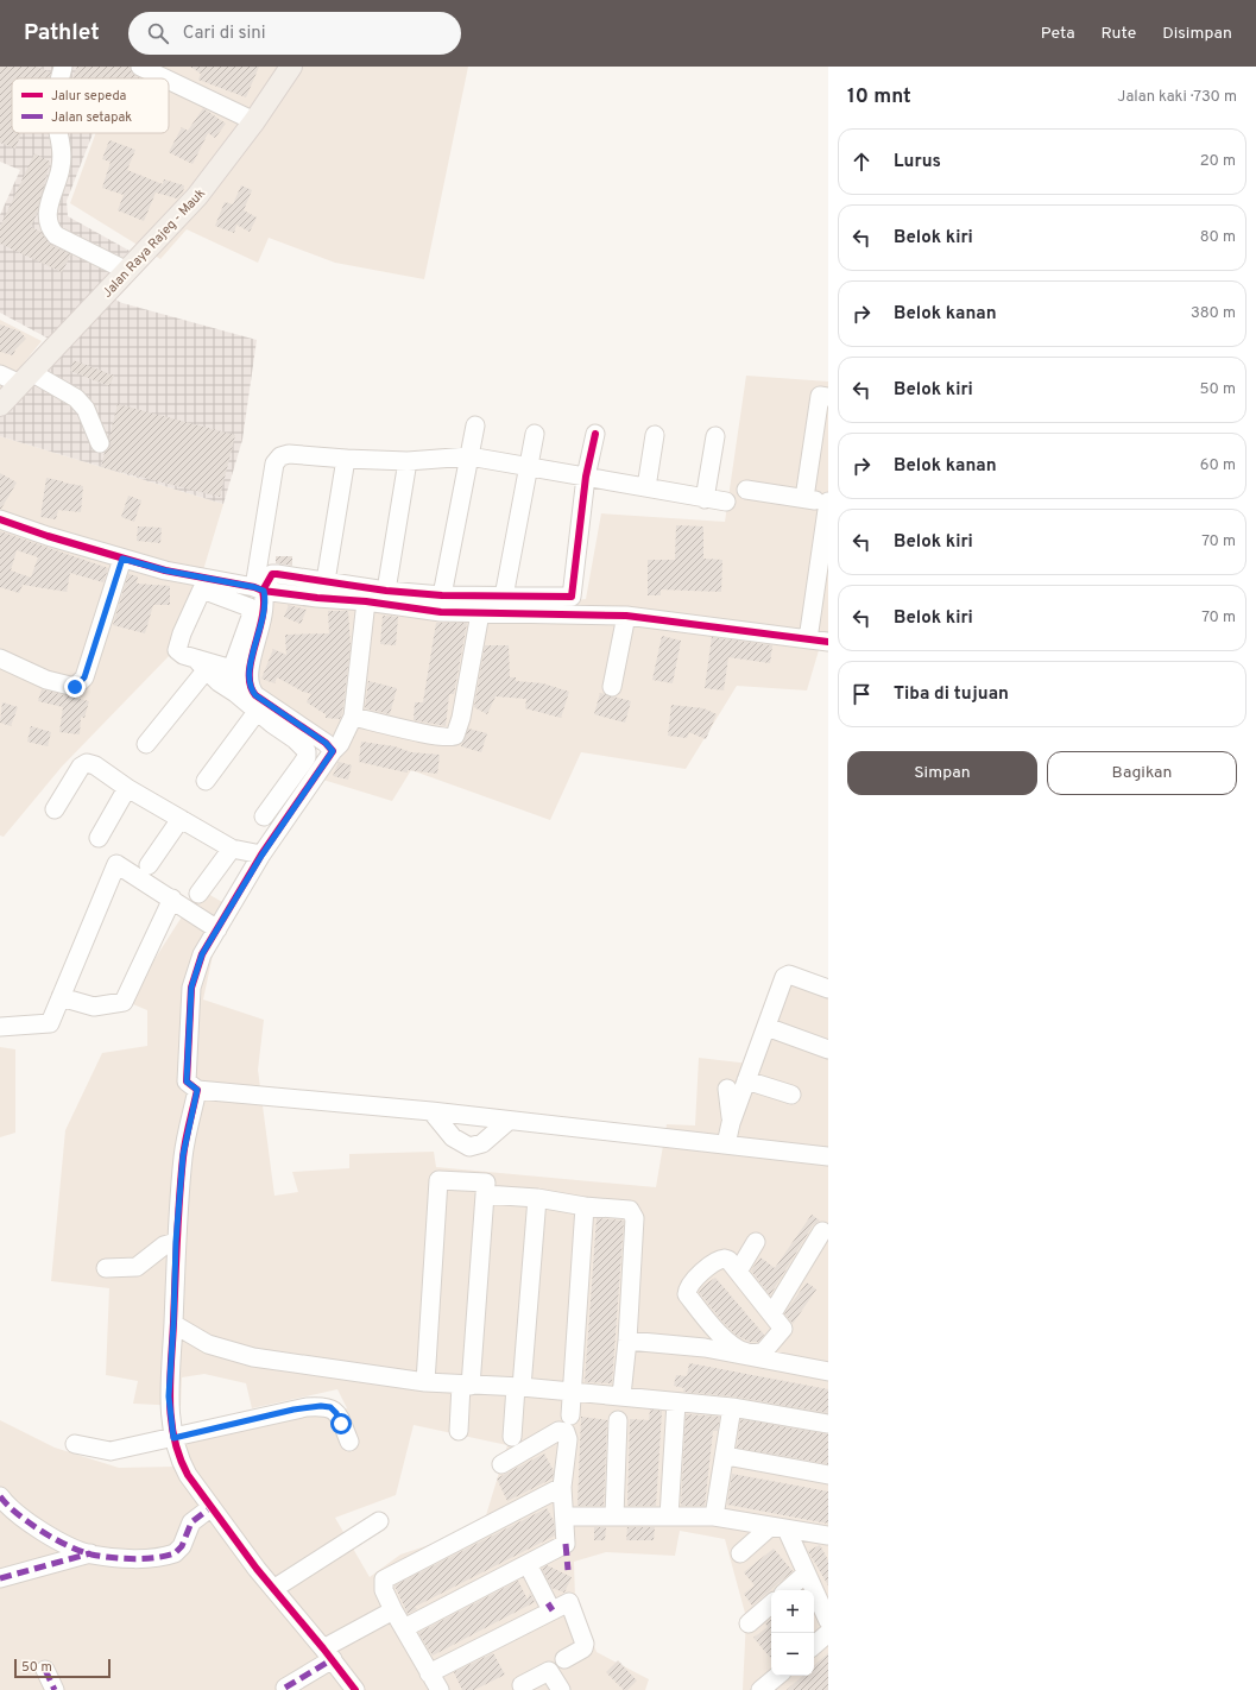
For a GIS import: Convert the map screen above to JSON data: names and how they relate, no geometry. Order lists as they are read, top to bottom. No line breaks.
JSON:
{"streets":{"main road":["Jalan Raya Rajeg - Mauk"]},"legend":["Jalur sepeda","Jalan setapak"],"scale_bar":"50 m","page":{"header":"Pathlet","search":"Cari di sini","nav":["Peta","Rute","Disimpan"],"heading":["10 mnt","Jalan kaki · 730 m"],"list":[["Lurus","20 m"],["Belok kiri","80 m"],["Belok kanan","380 m"],["Belok kiri","50 m"],["Belok kanan","60 m"],["Belok kiri","70 m"],["Belok kiri","70 m"],"Tiba di tujuan"],"buttons":["Simpan","Bagikan"],"map_buttons":["+","−"],"scale":"50 m"}}
